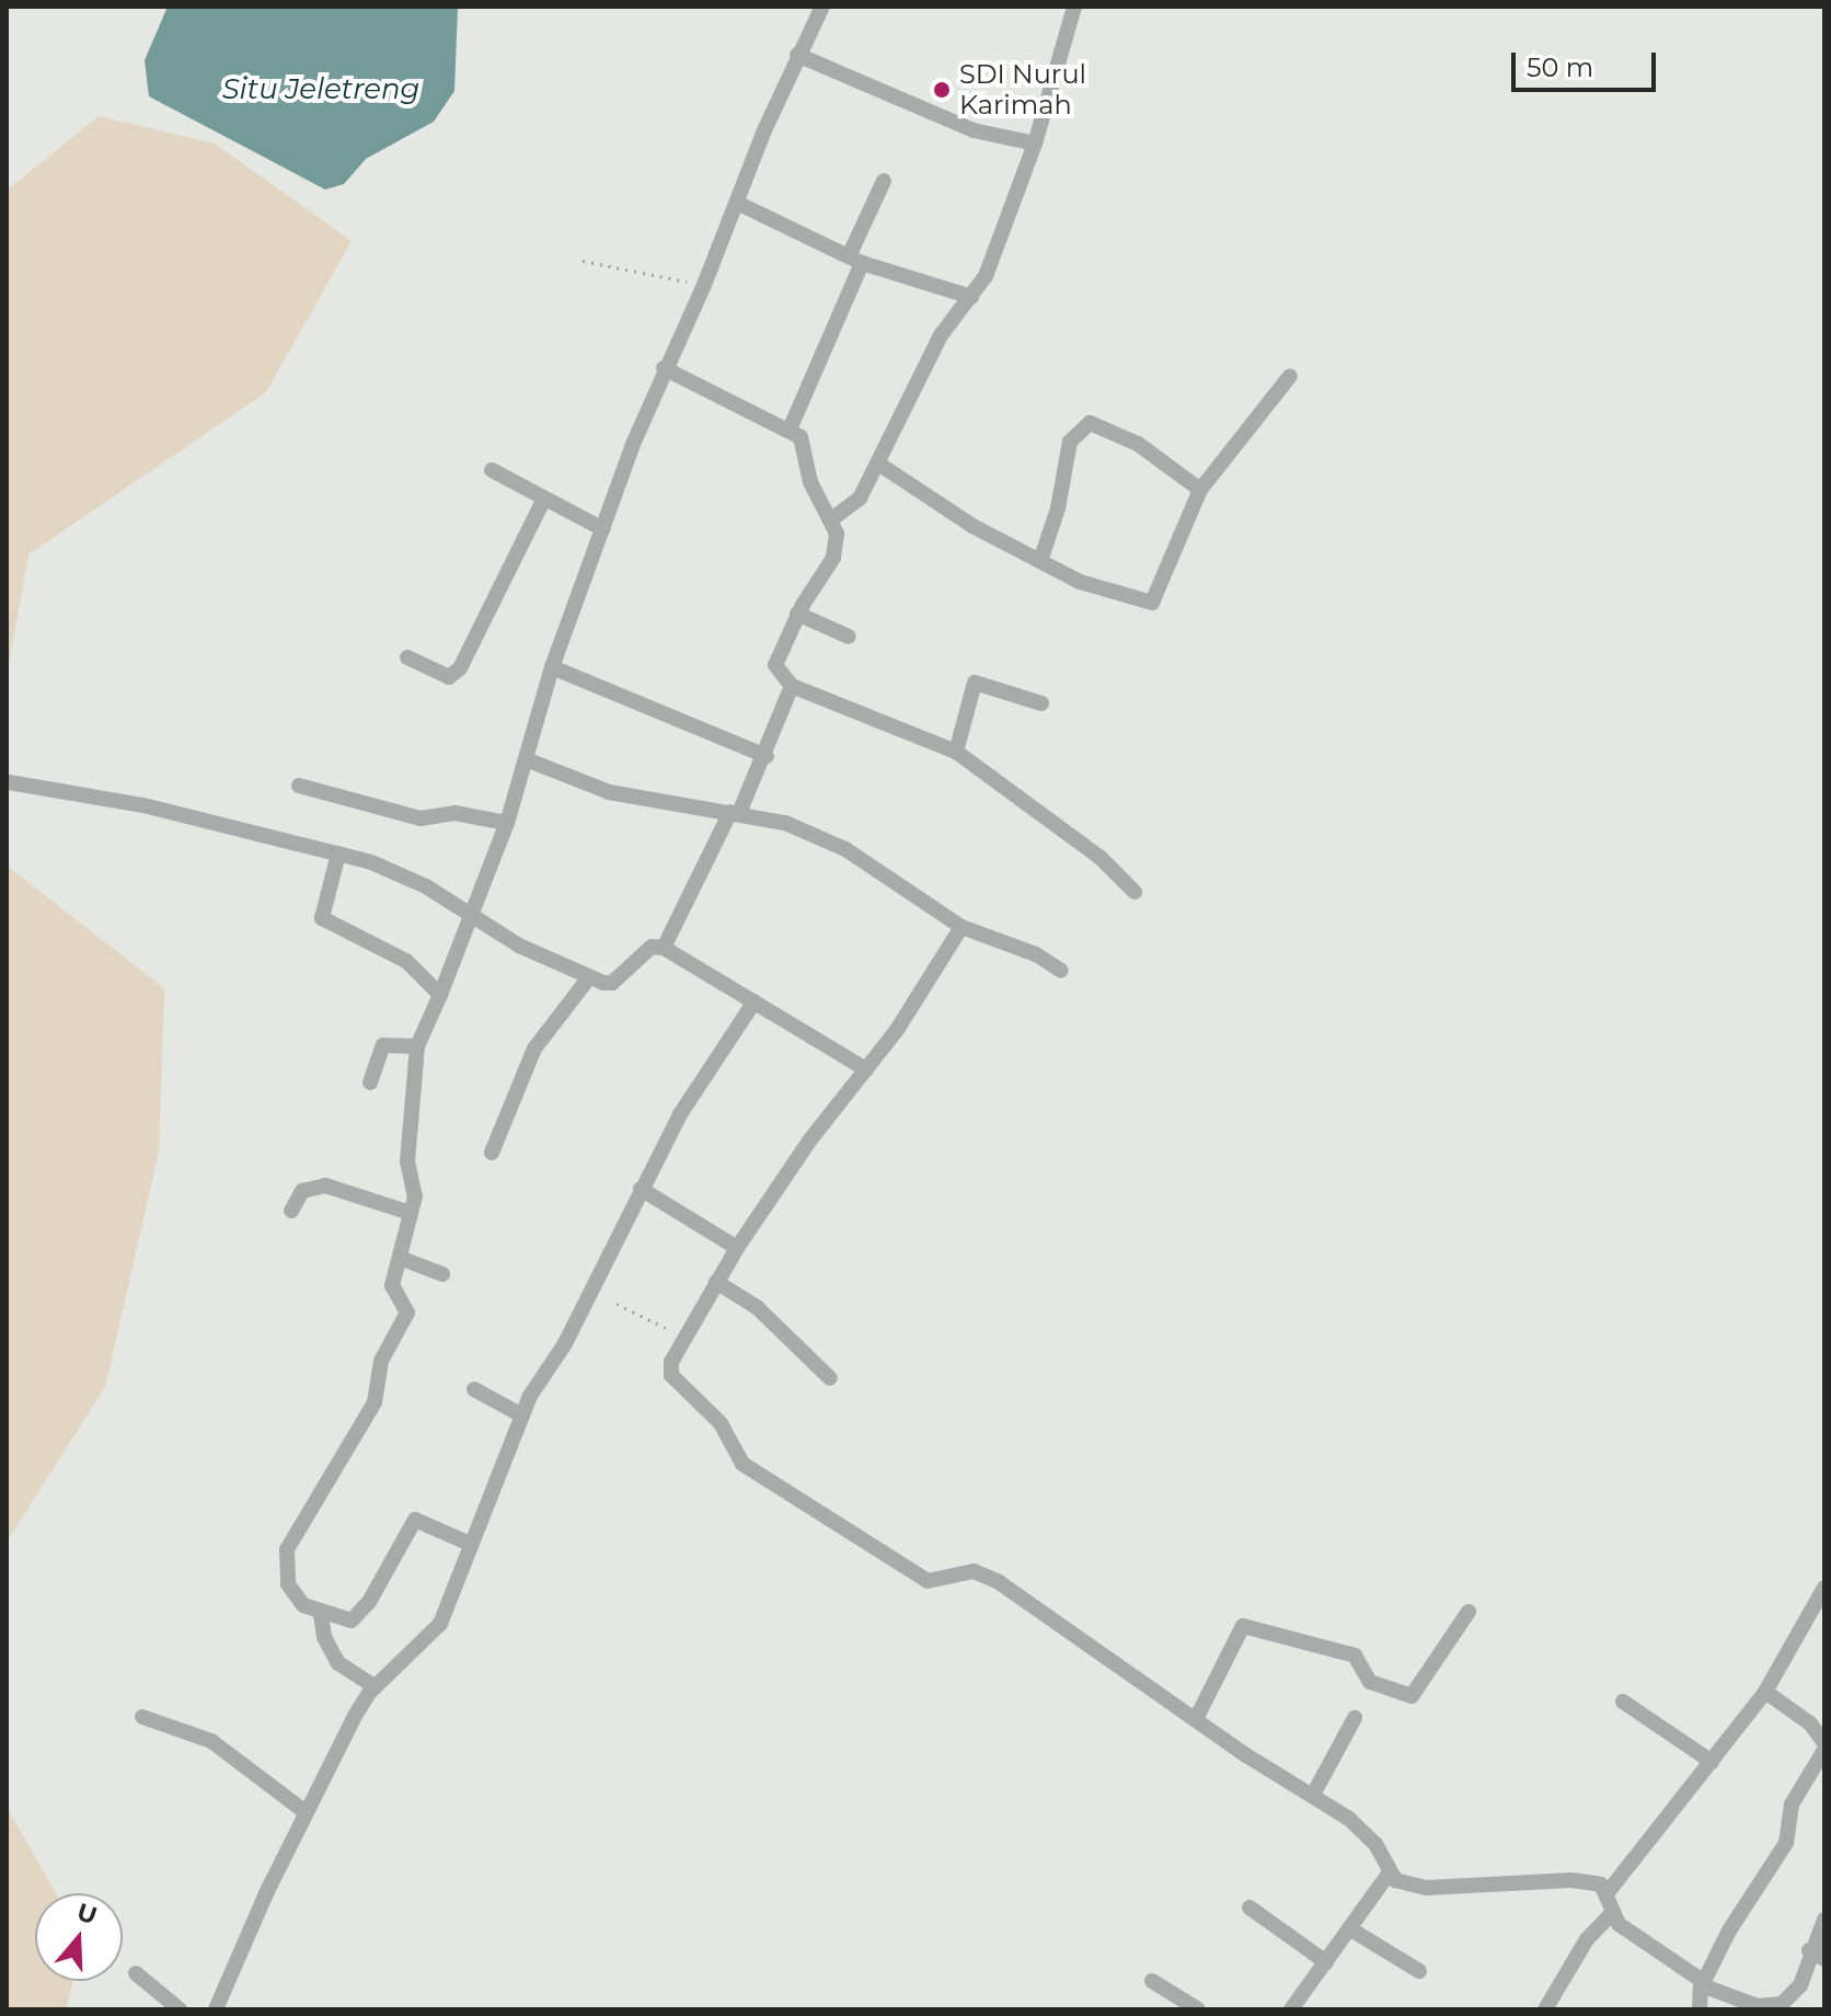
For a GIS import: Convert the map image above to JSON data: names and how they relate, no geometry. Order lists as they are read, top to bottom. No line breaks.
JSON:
{"water":["Situ Jeletreng"],"places":["SDI Nurul Karimah"],"scale_bar":"50 m","north":"top"}
